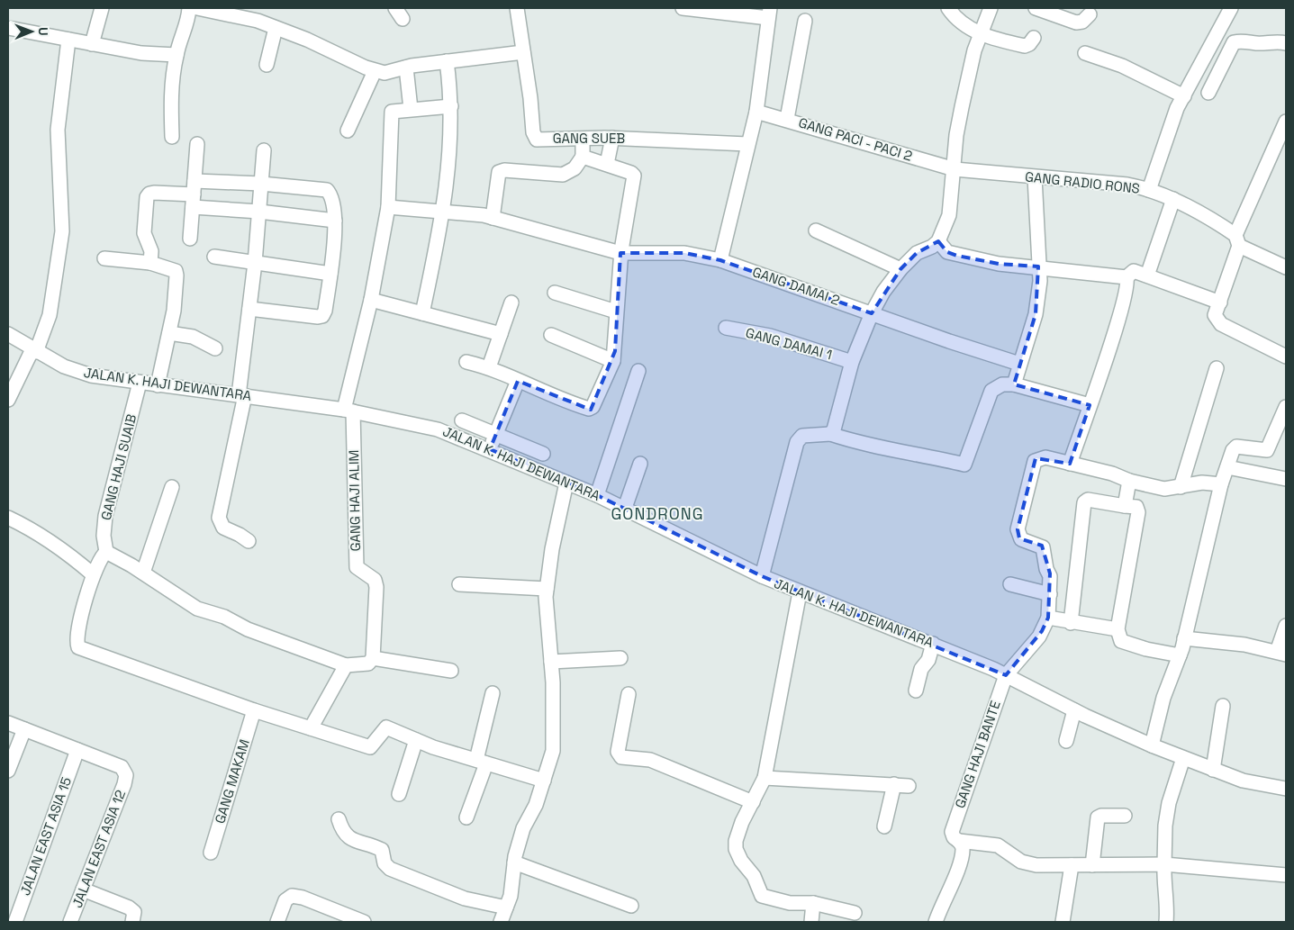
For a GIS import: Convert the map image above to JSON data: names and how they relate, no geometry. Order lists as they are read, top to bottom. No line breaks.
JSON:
{"streets":{"street":["GANG SUEB","GANG PACI - PACI 2","GANG RADIO RONS","GANG DAMAI 2","GANG DAMAI 1","JALAN K. HAJI DEWANTARA","GANG HAJI SUAIB","GANG HAJI ALIM","GANG HAJI BANTE","GANG MAKAM","JALAN EAST ASIA 15","JALAN EAST ASIA 12"]},"crossings":[["GANG PACI - PACI 2","GANG RADIO RONS"],["JALAN K. HAJI DEWANTARA","GANG HAJI SUAIB"],["JALAN K. HAJI DEWANTARA","GANG HAJI ALIM"],["JALAN K. HAJI DEWANTARA","GANG HAJI BANTE"],["JALAN EAST ASIA 15","JALAN EAST ASIA 12"]],"districts":["GONDRONG"],"north":"right"}
